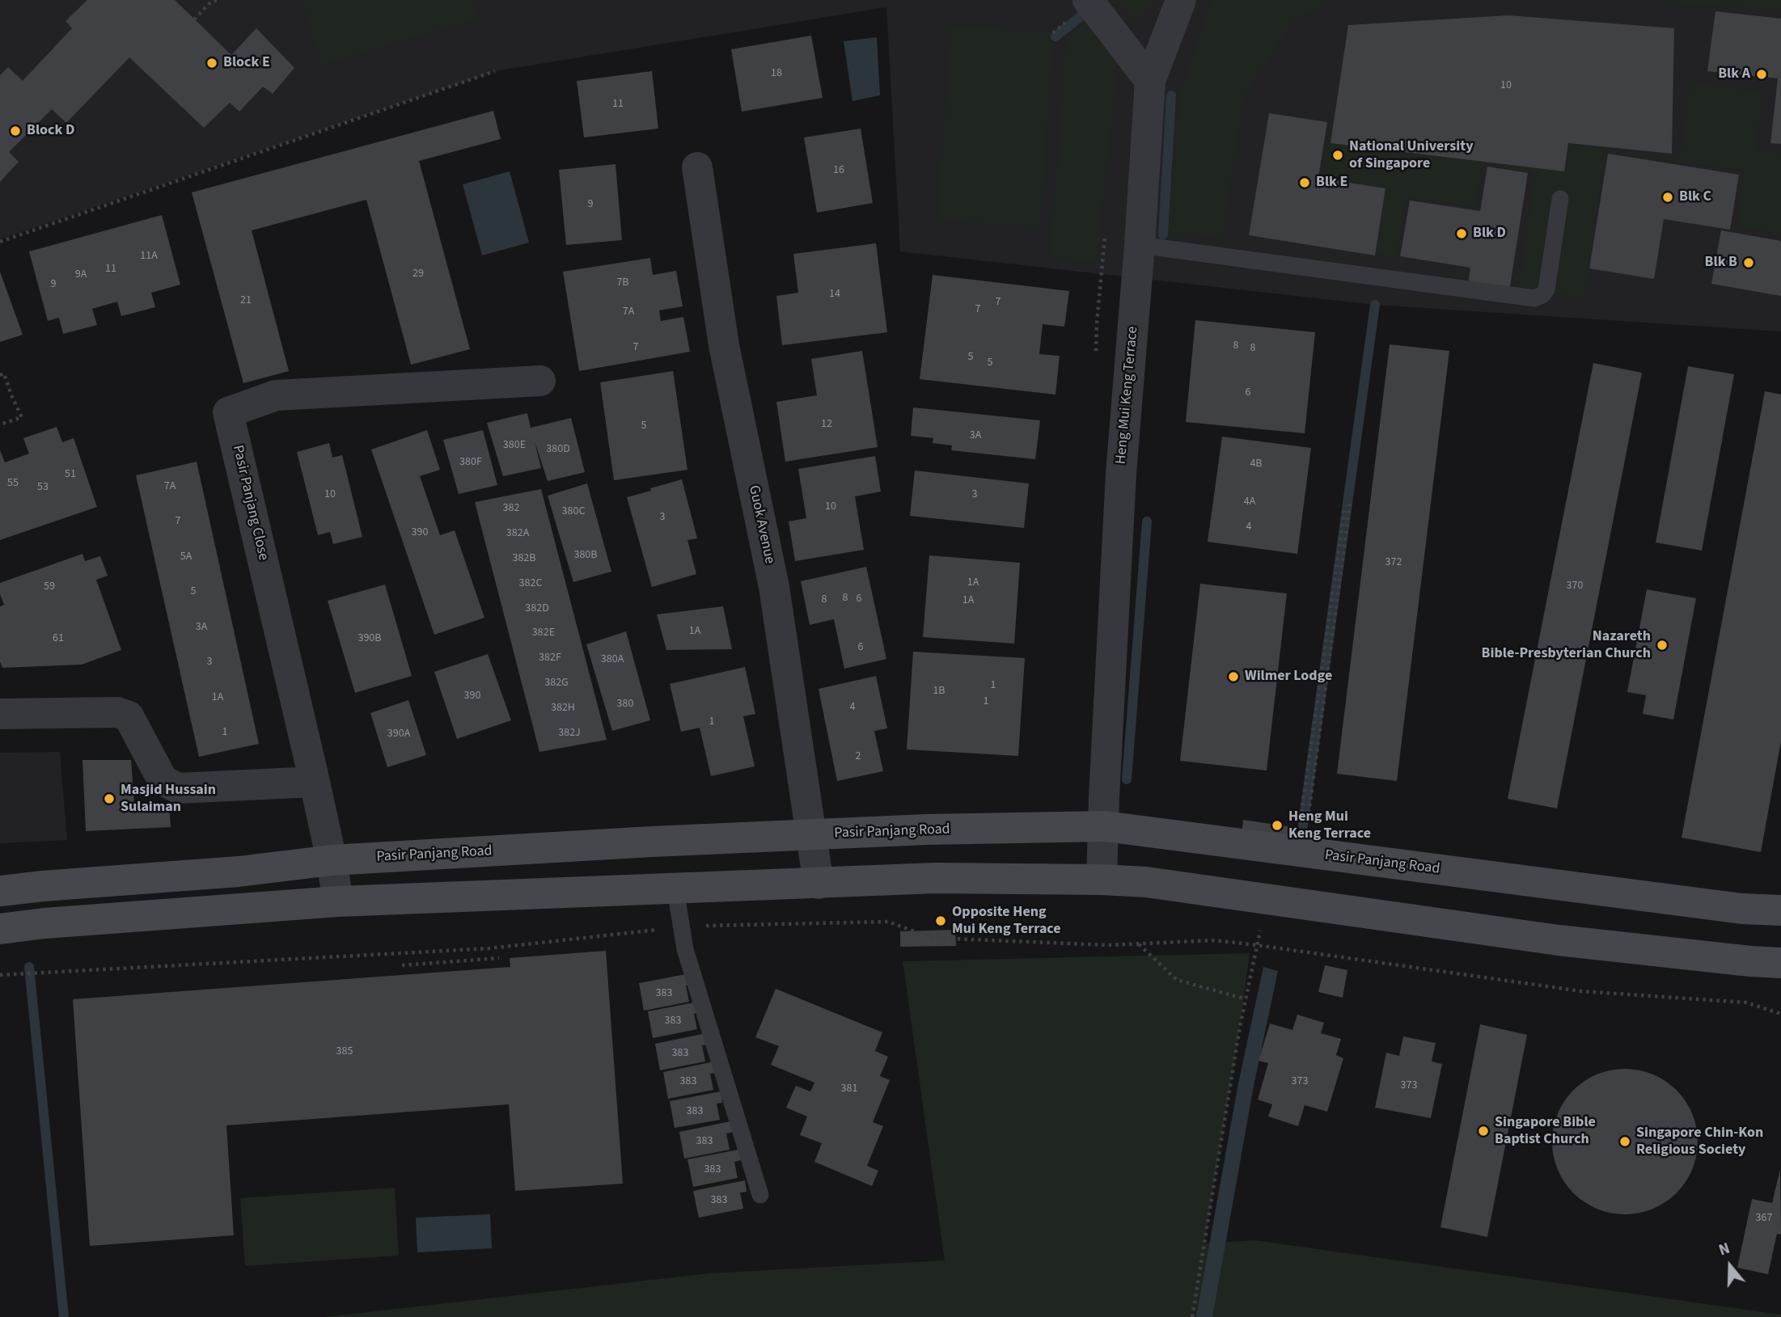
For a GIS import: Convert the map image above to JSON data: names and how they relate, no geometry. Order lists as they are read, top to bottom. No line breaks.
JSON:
{"streets":{"main road":["Pasir Panjang Road"],"street":["Heng Mui Keng Terrace","Pasir Panjang Close","Guok Avenue"]},"crossings":[["Heng Mui Keng Terrace","Pasir Panjang Road"],["Pasir Panjang Close","Pasir Panjang Road"],["Guok Avenue","Pasir Panjang Road"]],"places":["Block E","Blk A","Block D","National University of Singapore","Blk E","Blk C","Blk D","Blk B","Nazareth Bible-Presbyterian Church","Wilmer Lodge","Masjid Hussain Sulaiman","Heng Mui Keng Terrace","Opposite Heng Mui Keng Terrace","Singapore Bible Baptist Church","Singapore Chin-Kon Religious Society"],"house_numbers":["18","10","11","16","9","11A","11","29","9A","7B","9","14","21","7","7","7A","8","7","8","5","5","6","12","5","3A","380E","380D","380F","4B","51","55","7A","53","10","3","4A","10","382","380C","3","7","4","390","382A","380B","5A","382B","372","1A","382C","370","59","5","8","6","8","1A","382D","3A","1A","382E","61","390B","6","382F","380A","3","382G","1","1B","390","1A","1","380","4","382H","1","1","382J","390A","2","383","383","385","383","383","373","373","381","383","383","383","383","367"],"north":"top"}
